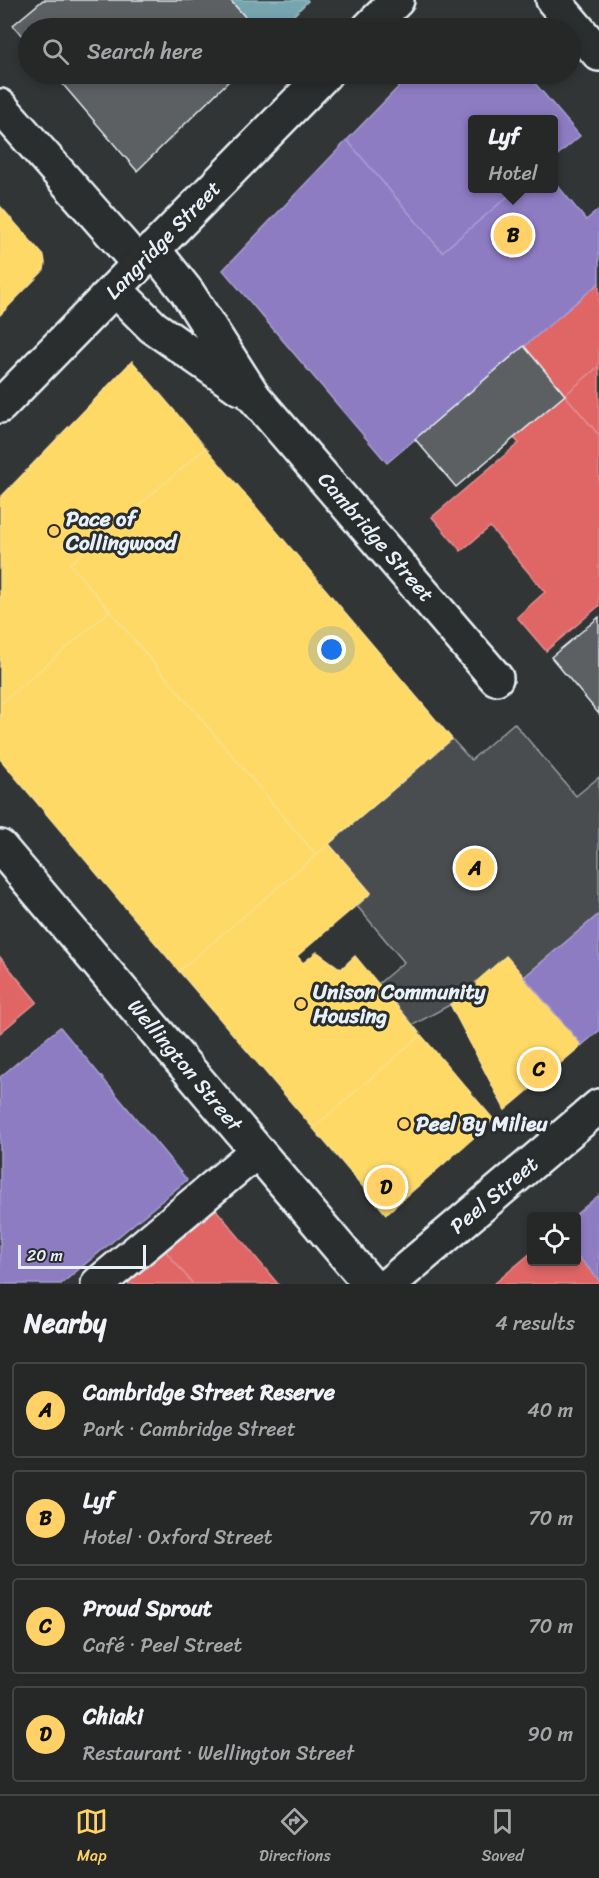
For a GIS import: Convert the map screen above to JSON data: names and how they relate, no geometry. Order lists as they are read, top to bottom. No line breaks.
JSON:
{"streets":{"street":["Langridge Street","Cambridge Street","Wellington Street","Peel Street"]},"crossings":[["Langridge Street","Cambridge Street"]],"places":["Pace of Collingwood","Unison Community Housing","Peel By Milieu"],"scale_bar":"20 m","page":{"search":"Search here","popup":["Lyf","Hotel"],"pins":["B","A","C","D"],"scale":"20 m","heading":["Nearby","4 results"],"list":[{"mark":"A","name":"Cambridge Street Reserve","note":"Park · Cambridge Street","value":"40 m"},{"mark":"B","name":"Lyf","note":"Hotel · Oxford Street","value":"70 m"},{"mark":"C","name":"Proud Sprout","note":"Café · Peel Street","value":"70 m"},{"mark":"D","name":"Chiaki","note":"Restaurant · Wellington Street","value":"90 m"}],"nav":["Map","Directions","Saved"]}}
